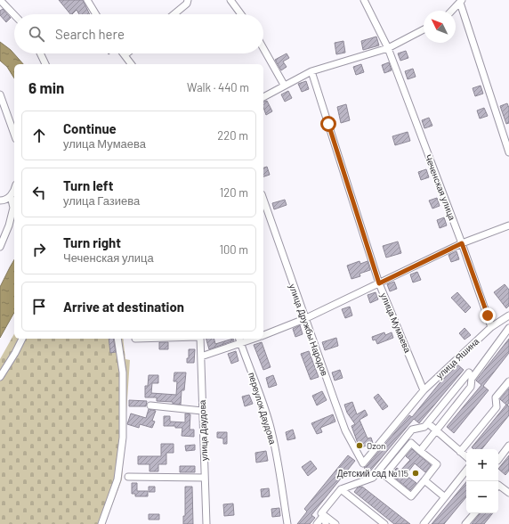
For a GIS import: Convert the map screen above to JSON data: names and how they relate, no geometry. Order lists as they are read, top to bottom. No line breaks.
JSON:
{"streets":{"street":["Чеченская улица","улица Мумаева","улица Дружбы Народов","улица Яшина","переулок Даудова","улица Даудова"]},"crossings":[["Чеченская улица","улица Яшина"],["улица Мумаева","улица Яшина"],["улица Дружбы Народов","улица Яшина"]],"places":["Ozon","Детский сад №115"],"north":"top left","page":{"search":"Search here","heading":["6 min","Walk · 440 m"],"list":[["Continue","улица Мумаева","220 m"],["Turn left","улица Газиева","120 m"],["Turn right","Чеченская улица","100 m"],"Arrive at destination"],"map_buttons":["+","−"]}}
